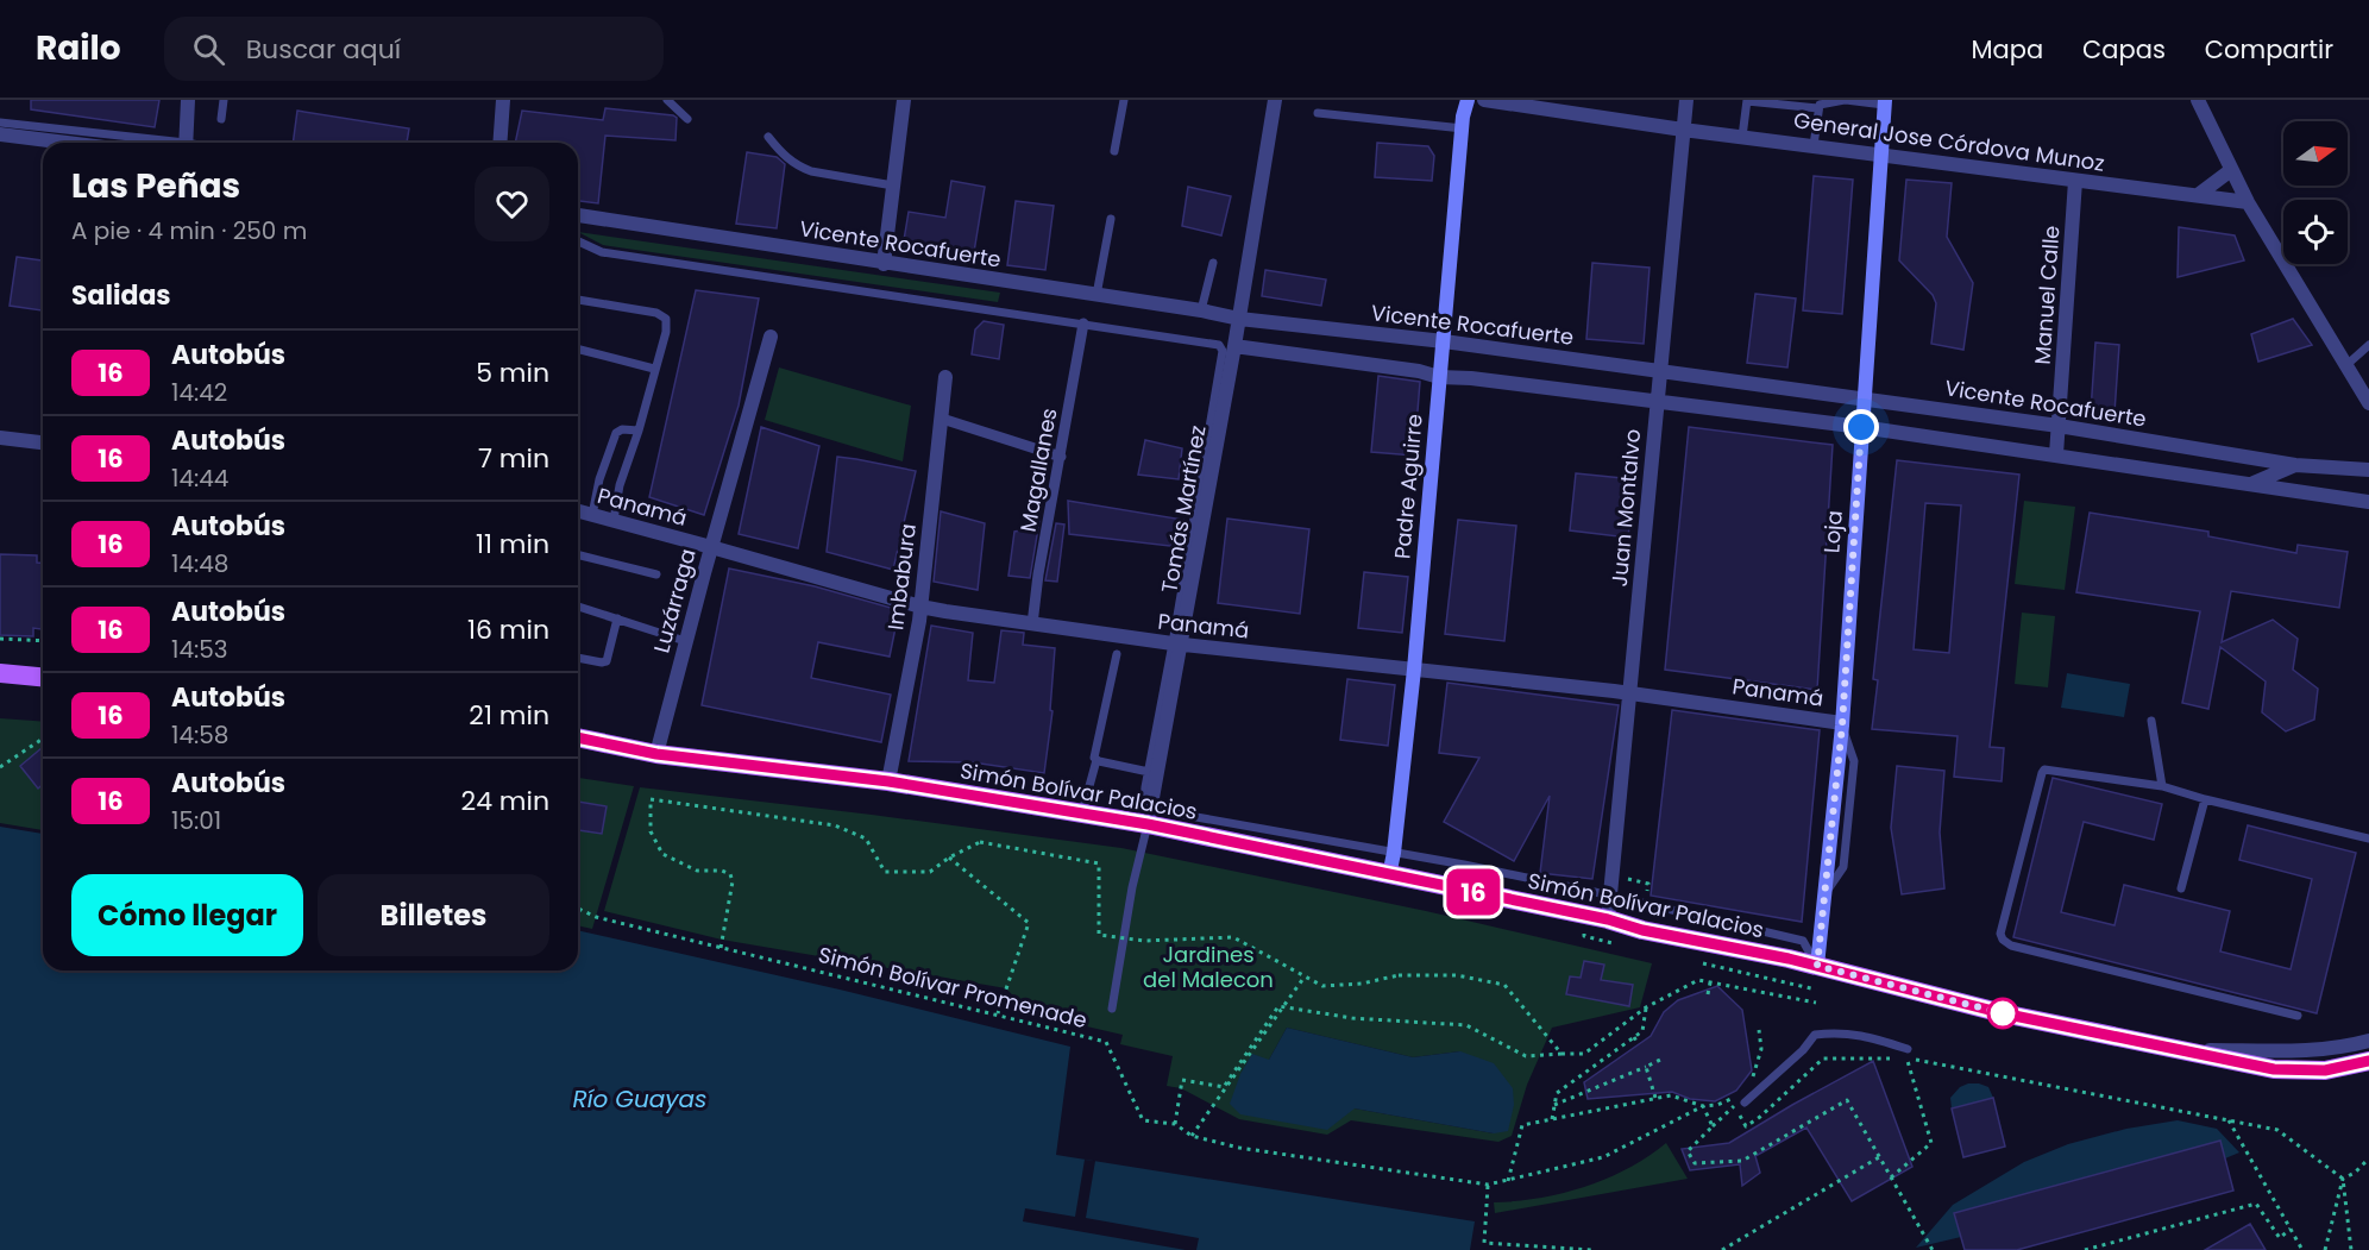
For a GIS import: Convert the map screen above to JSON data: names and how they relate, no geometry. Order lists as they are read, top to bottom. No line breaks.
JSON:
{"streets":{"main road":["Padre Aguirre","Loja","Simón Bolívar Palacios"],"street":["General Jose Córdova Munoz","Vicente Rocafuerte","Manuel Calle","Magallanes","Panamá","Juan Montalvo","Tomás Martínez","Imbabura","Luzárraga"],"path":["Simón Bolívar Promenade"]},"crossings":[["General Jose Córdova Munoz","Manuel Calle"],["General Jose Córdova Munoz","Juan Montalvo"],["General Jose Córdova Munoz","Loja"],["Vicente Rocafuerte","Manuel Calle"],["Vicente Rocafuerte","Padre Aguirre"],["Vicente Rocafuerte","Juan Montalvo"],["Vicente Rocafuerte","Tomás Martínez"],["Vicente Rocafuerte","Loja"],["Magallanes","Panamá"],["Padre Aguirre","Panamá"],["Padre Aguirre","Simón Bolívar Palacios"],["Panamá","Juan Montalvo"],["Panamá","Tomás Martínez"],["Panamá","Loja"],["Panamá","Imbabura"],["Panamá","Luzárraga"],["Juan Montalvo","Simón Bolívar Palacios"],["Tomás Martínez","Simón Bolívar Palacios"],["Loja","Simón Bolívar Palacios"],["Imbabura","Simón Bolívar Palacios"],["Luzárraga","Simón Bolívar Palacios"]],"water":["Río Guayas"],"parks":["Jardines del Malecon"],"lines":["bus line 16"],"north":"right","page":{"header":"Railo","search":"Buscar aquí","nav":["Mapa","Capas","Compartir"],"on_map":"16","heading":[["Las Peñas","A pie · 4 min · 250 m"],"Salidas"],"list":[{"mark":"16","name":"Autobús","note":"14:42","value":"5 min"},{"mark":"16","name":"Autobús","note":"14:44","value":"7 min"},{"mark":"16","name":"Autobús","note":"14:48","value":"11 min"},{"mark":"16","name":"Autobús","note":"14:53","value":"16 min"},{"mark":"16","name":"Autobús","note":"14:58","value":"21 min"},{"mark":"16","name":"Autobús","note":"15:01","value":"24 min"}],"buttons":["Cómo llegar","Billetes"]}}
